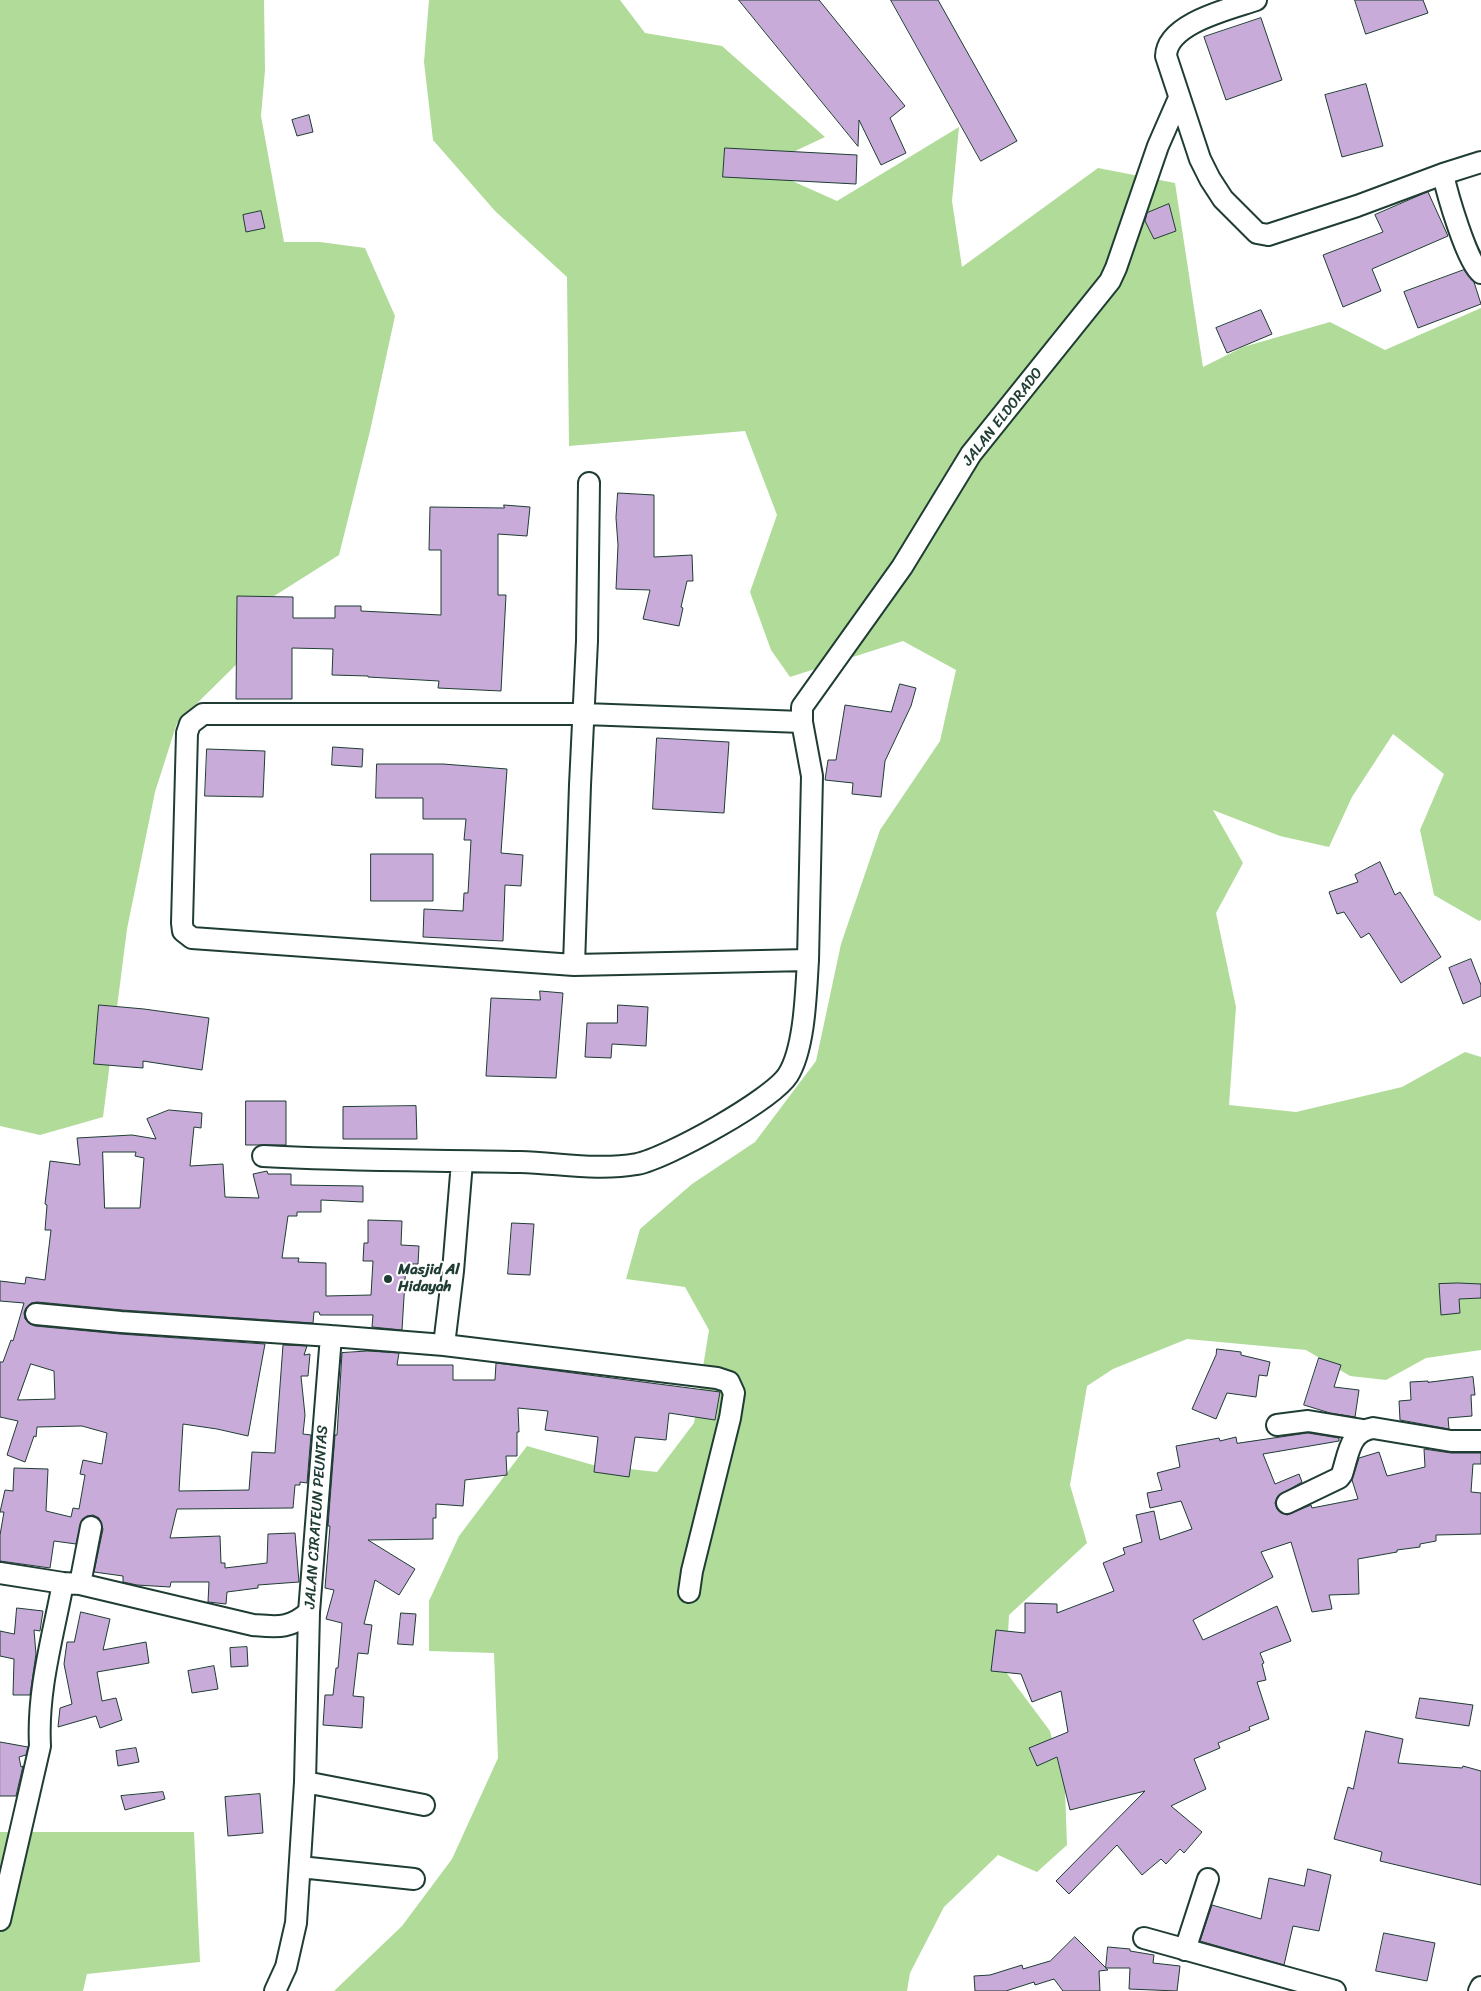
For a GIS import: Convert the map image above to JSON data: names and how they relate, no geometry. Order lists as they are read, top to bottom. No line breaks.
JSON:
{"streets":{"street":["JALAN ELDORADO","JALAN CIRATEUN PEUNTAS"]},"places":["Masjid Al Hidayah"]}
